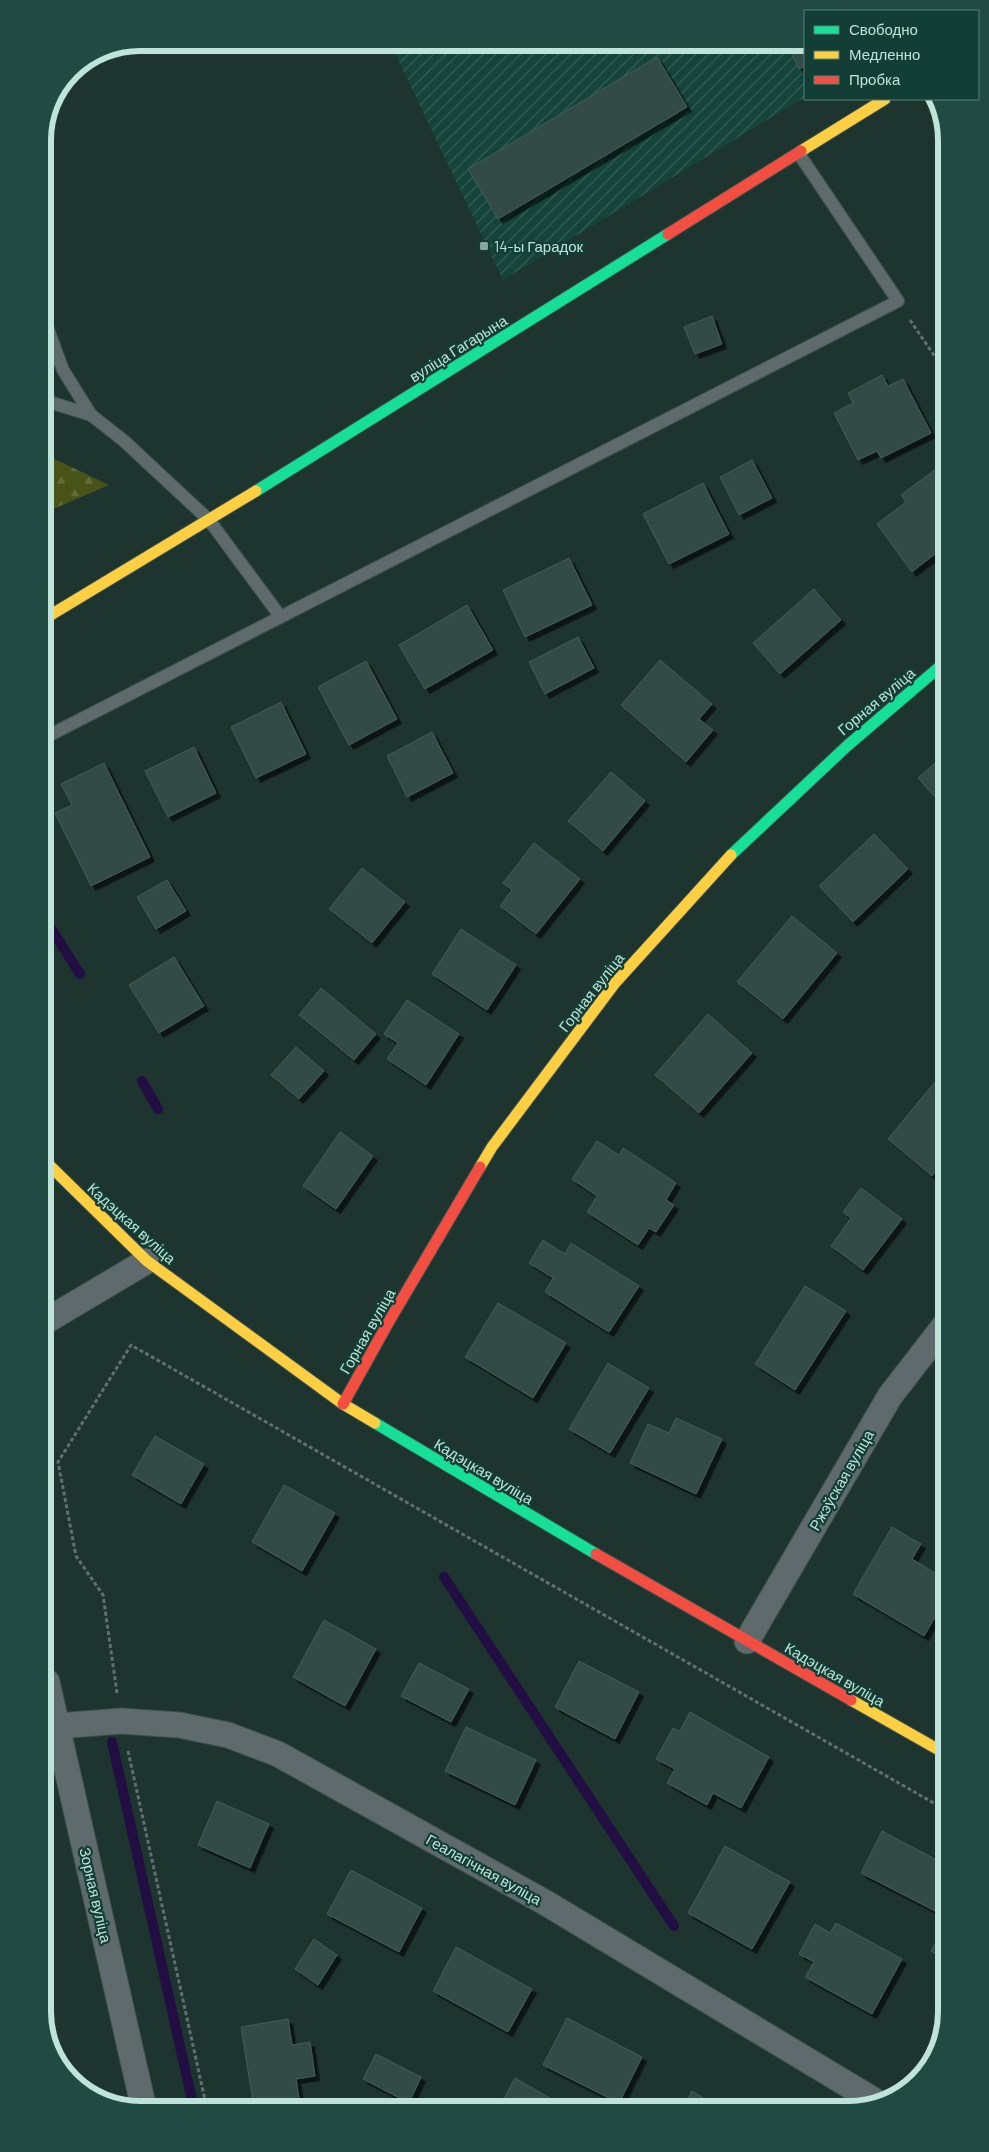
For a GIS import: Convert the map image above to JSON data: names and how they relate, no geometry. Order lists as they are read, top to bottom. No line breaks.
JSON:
{"streets":{"street":["вуліца Гагарына","Горная вуліца","Кадэцкая вуліца","Ржэўская вуліца","Геалагічная вуліца","Зорная вуліца"]},"crossings":[["Горная вуліца","Кадэцкая вуліца"],["Кадэцкая вуліца","Ржэўская вуліца"],["Геалагічная вуліца","Зорная вуліца"]],"places":{"transit":["14-ы Гарадок"]},"legend":["Свободно","Медленно","Пробка"]}
